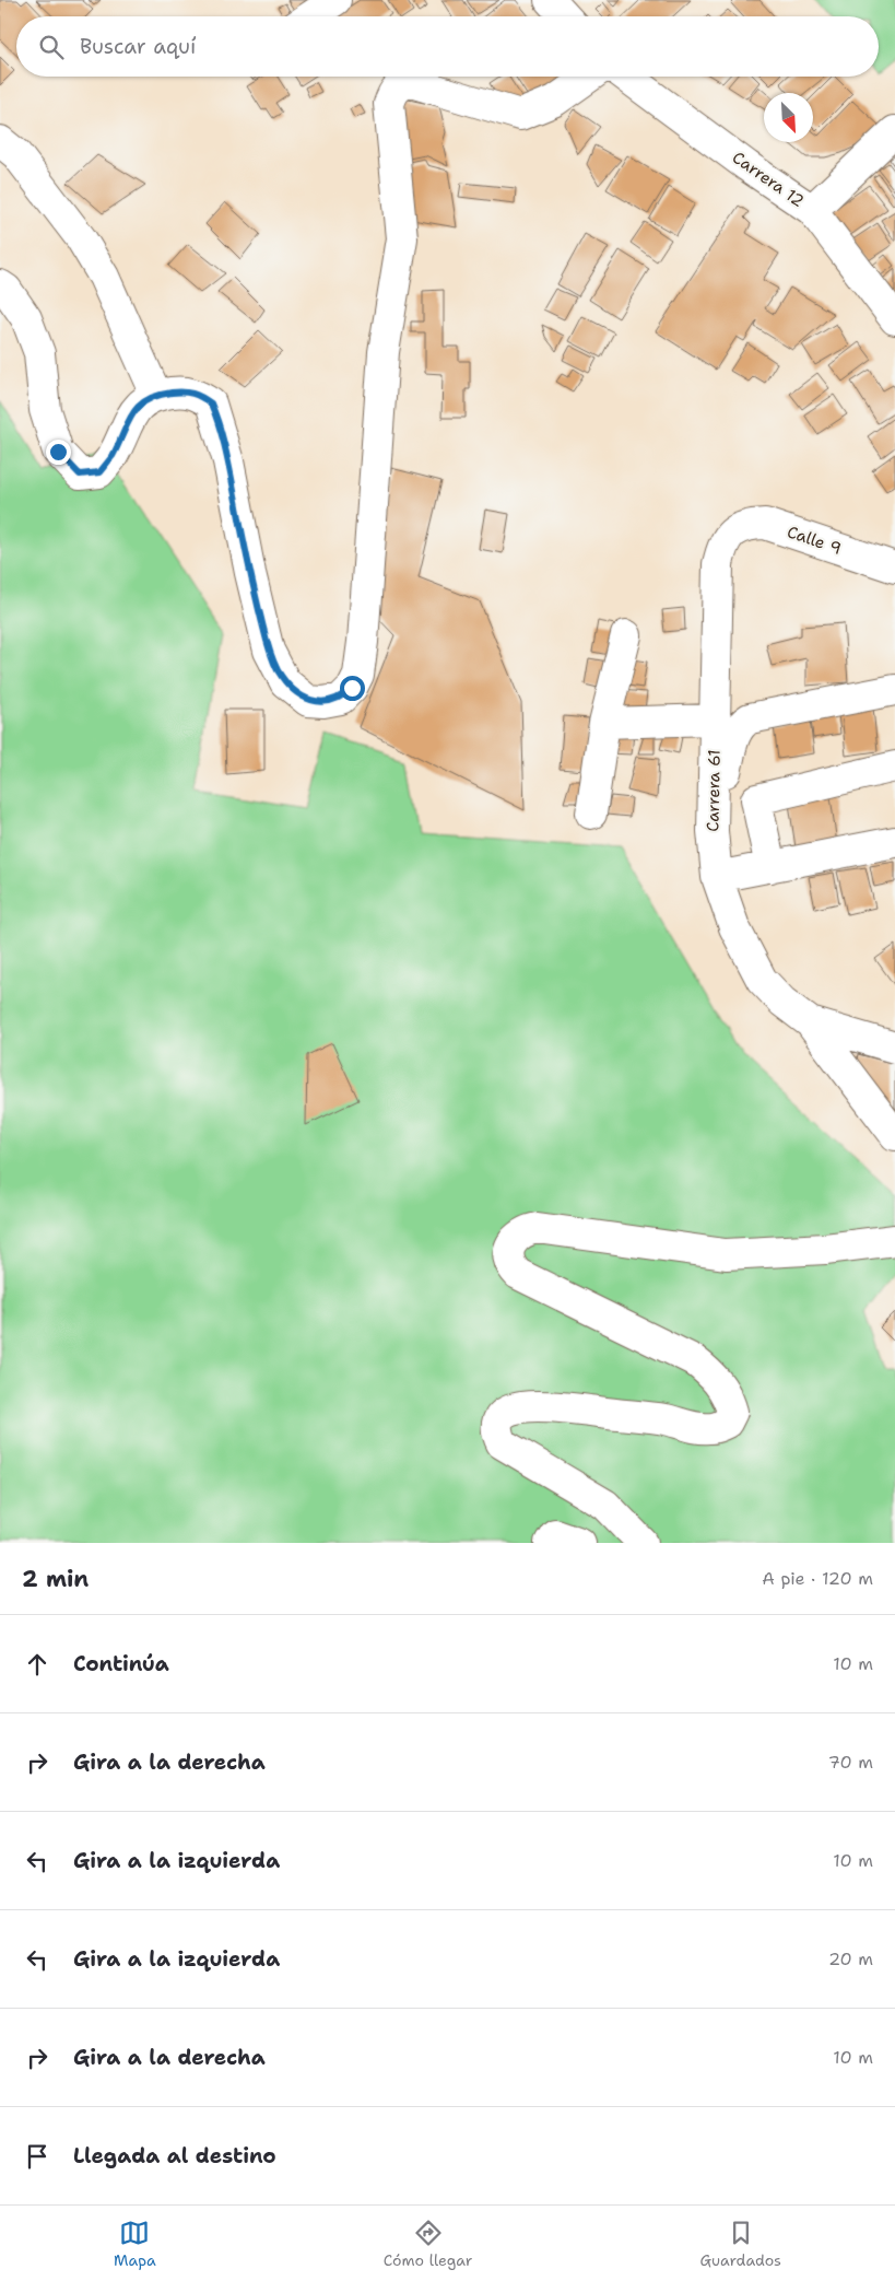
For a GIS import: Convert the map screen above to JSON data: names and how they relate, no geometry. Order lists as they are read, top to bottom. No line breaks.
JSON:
{"streets":{"street":["Carrera 12","Calle 9","Carrera 61"]},"crossings":[["Calle 9","Carrera 61"]],"north":"bottom right","page":{"search":"Buscar aquí","heading":["2 min","A pie · 120 m"],"list":[["Continúa","10 m"],["Gira a la derecha","70 m"],["Gira a la izquierda","10 m"],["Gira a la izquierda","20 m"],["Gira a la derecha","10 m"],"Llegada al destino"],"nav":["Mapa","Cómo llegar","Guardados"]}}
